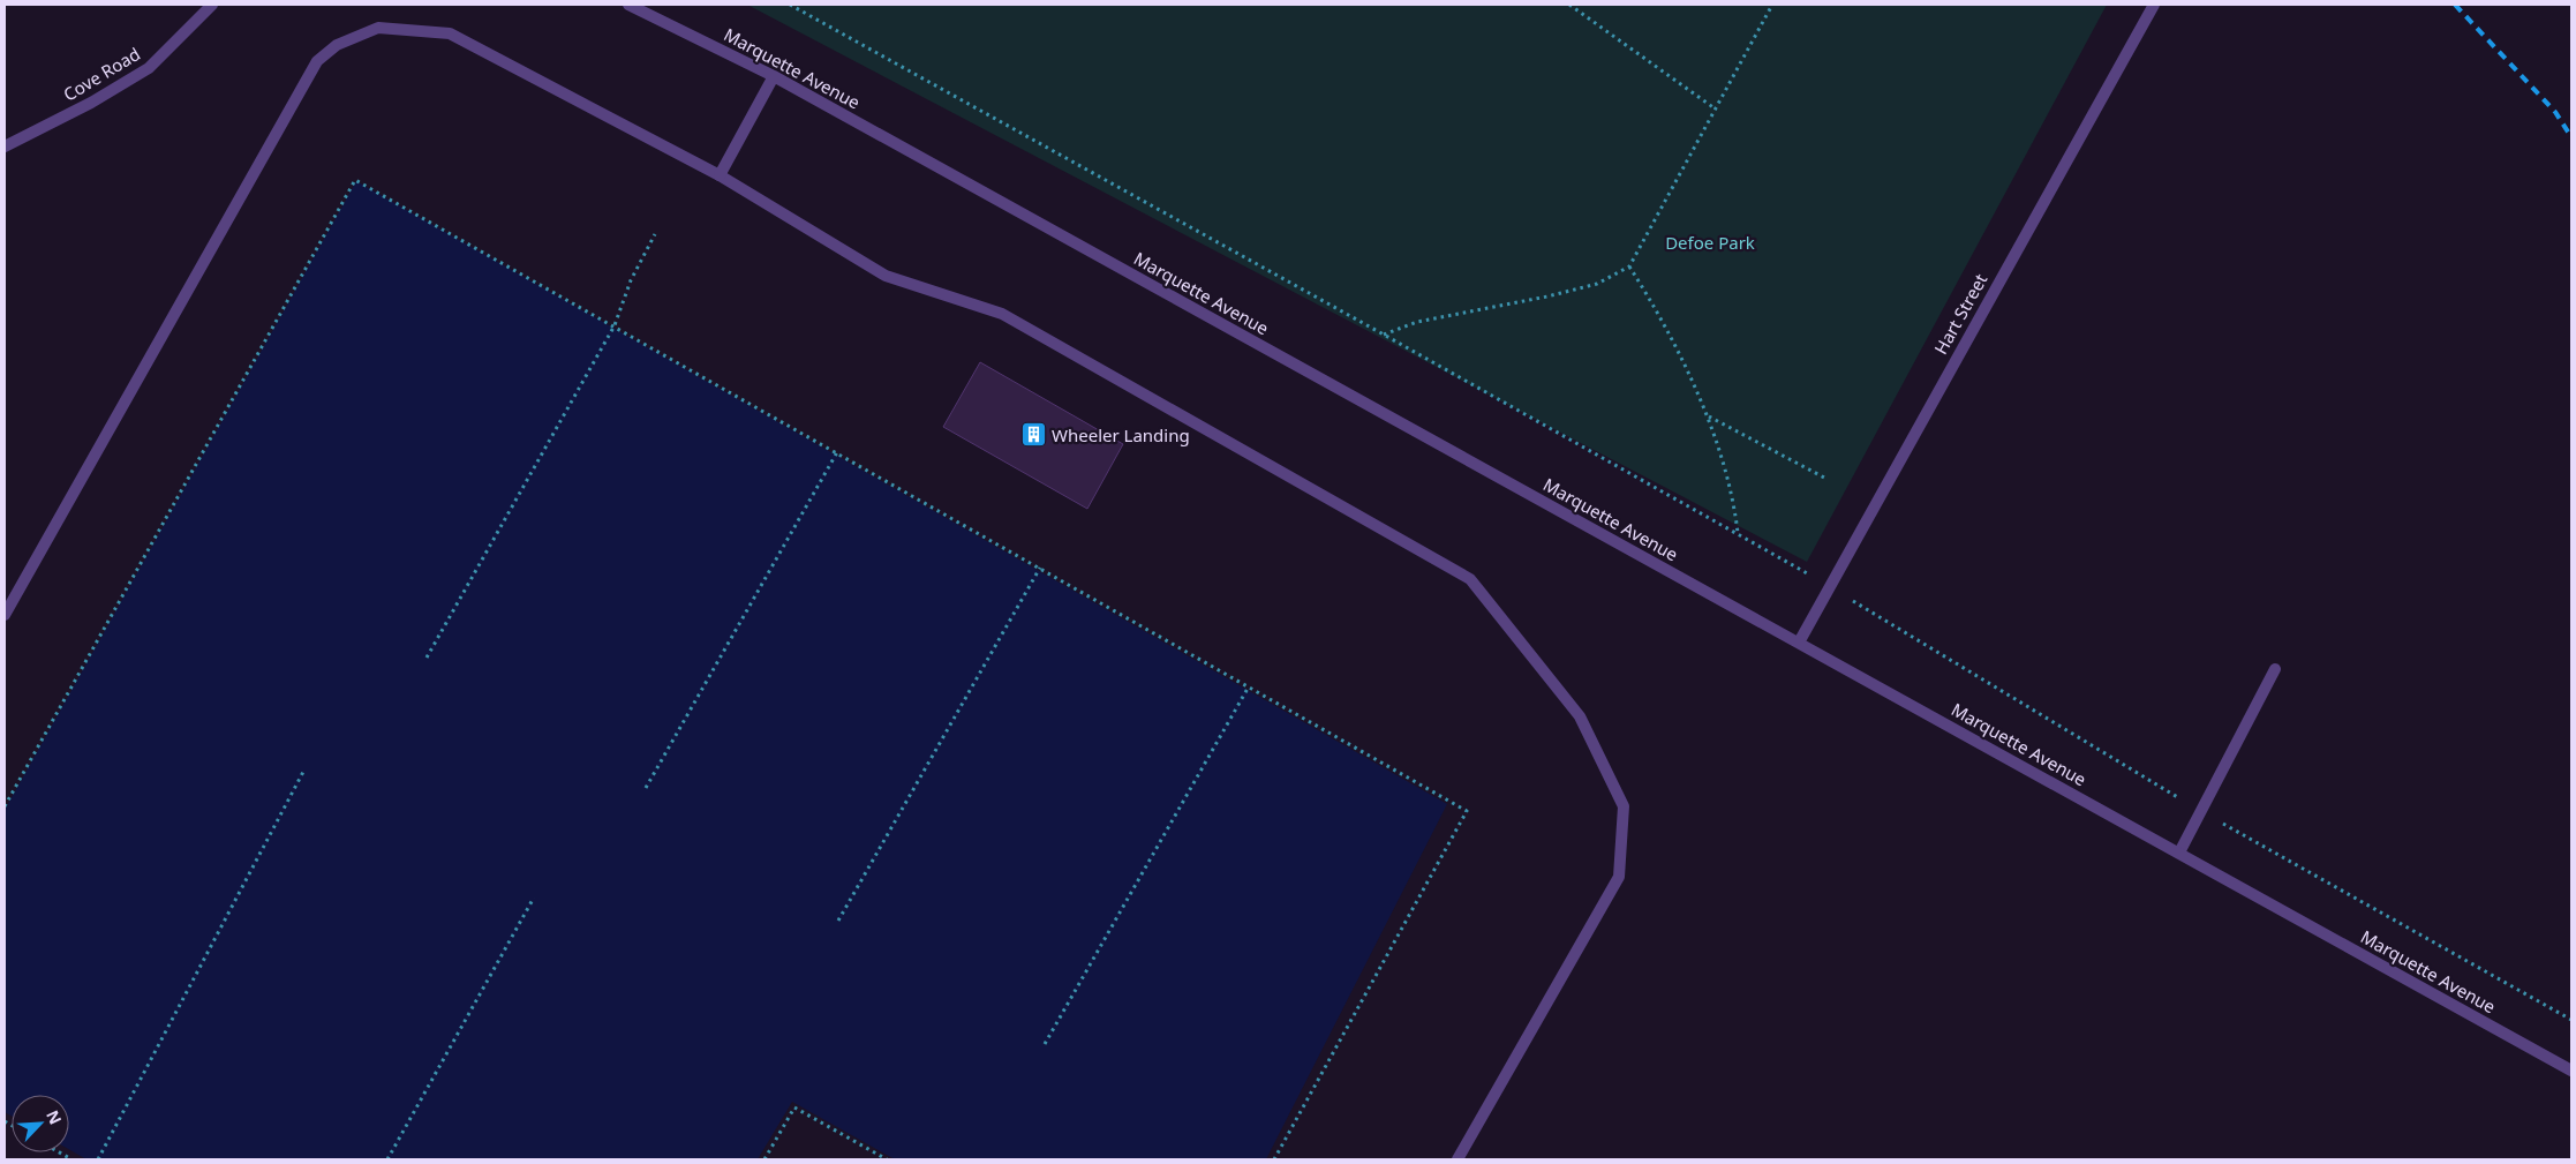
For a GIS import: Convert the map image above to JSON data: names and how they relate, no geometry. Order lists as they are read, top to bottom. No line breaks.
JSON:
{"streets":{"street":["Marquette Avenue","Cove Road","Hart Street"]},"crossings":[["Marquette Avenue","Hart Street"]],"parks":["Defoe Park"],"places":{"building":["Wheeler Landing"]},"north":"top right"}
